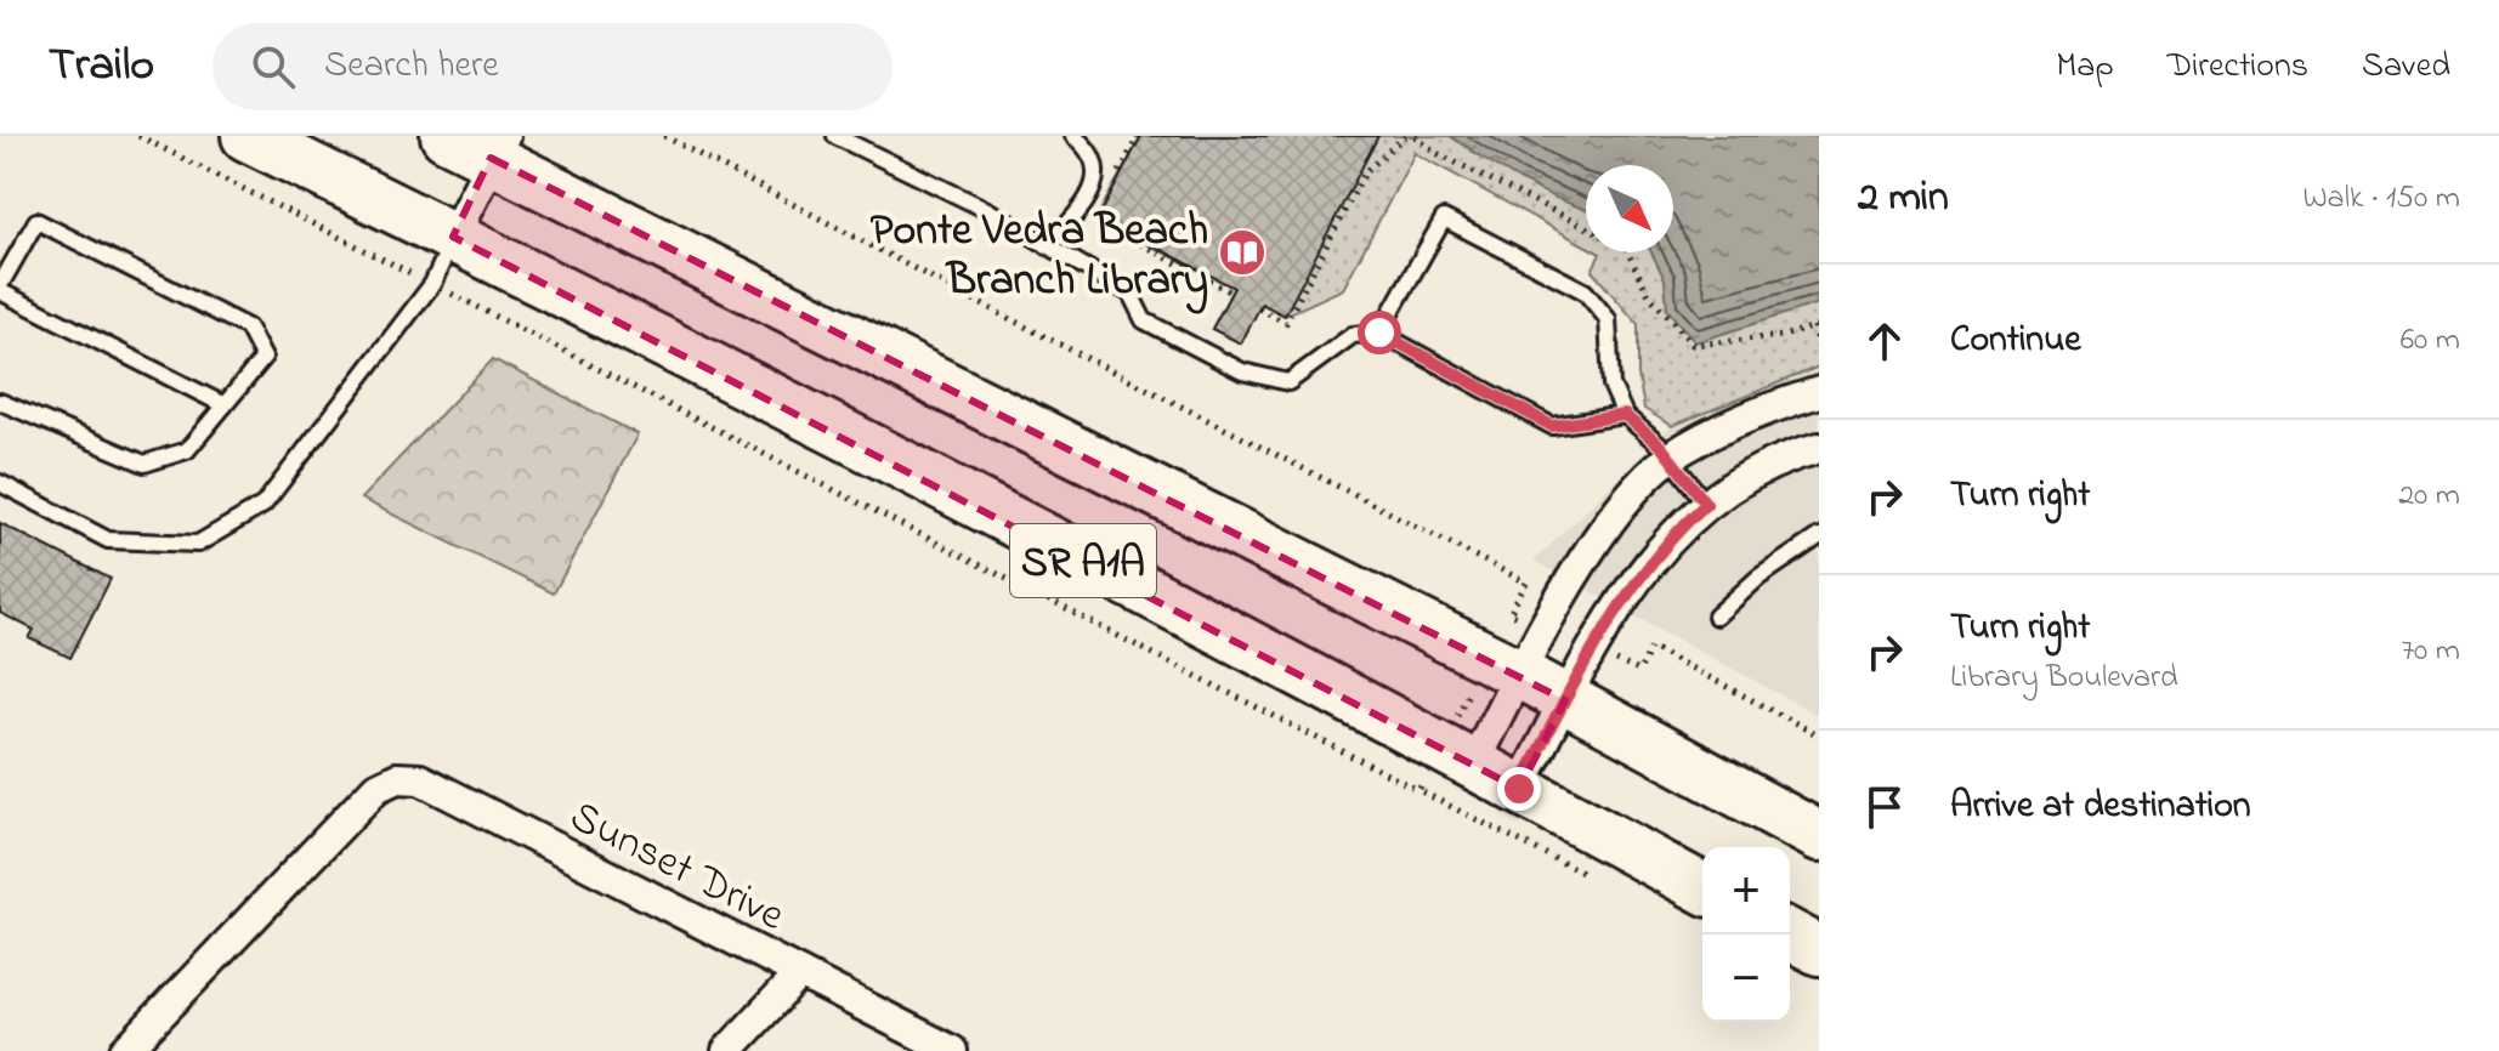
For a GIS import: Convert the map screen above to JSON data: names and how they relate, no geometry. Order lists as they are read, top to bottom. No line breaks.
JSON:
{"streets":{"main road":["SR A1A"],"street":["Sunset Drive"]},"places":{"library":["Ponte Vedra Beach Branch Library"]},"north":"bottom right","page":{"header":"Trailo","search":"Search here","nav":["Map","Directions","Saved"],"heading":["2 min","Walk · 150 m"],"list":[["Continue","60 m"],["Turn right","20 m"],["Turn right","Library Boulevard","70 m"],"Arrive at destination"],"map_buttons":["+","−"]}}
